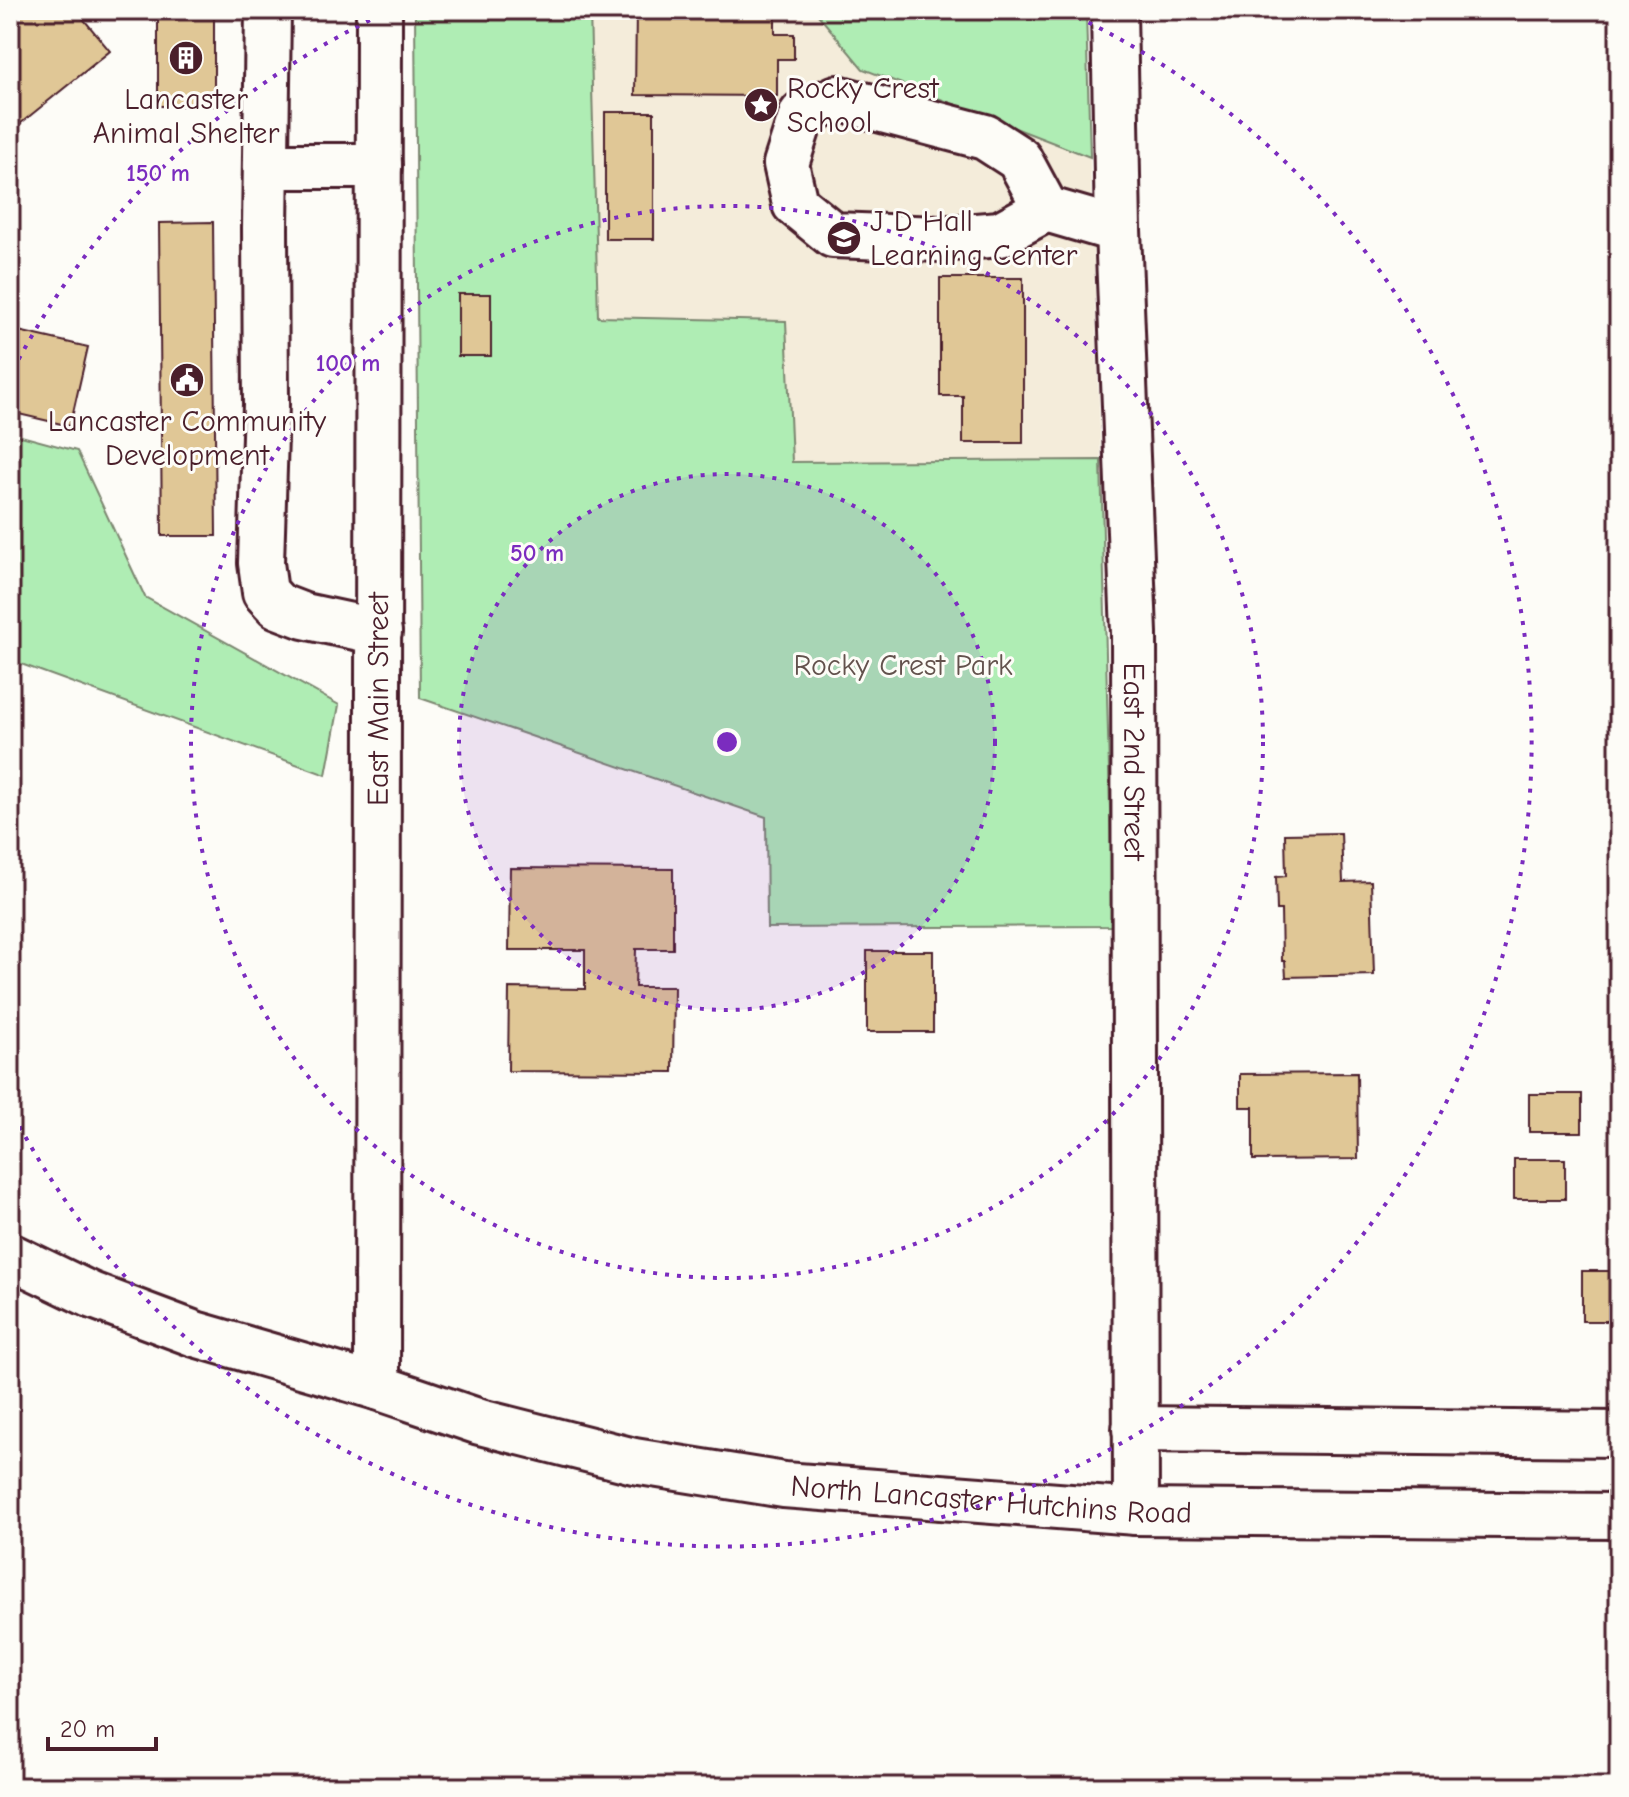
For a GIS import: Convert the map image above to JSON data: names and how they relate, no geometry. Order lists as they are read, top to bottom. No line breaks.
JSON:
{"streets":{"street":["East Main Street","East 2nd Street","North Lancaster Hutchins Road"]},"crossings":[["East Main Street","North Lancaster Hutchins Road"],["East 2nd Street","North Lancaster Hutchins Road"]],"parks":["Rocky Crest Park"],"places":{"building":["Lancaster Animal Shelter"],"place":["Rocky Crest School"],"school or university":["J D Hall Learning Center"],"public building":["Lancaster Community Development"]},"scale_bar":"20 m","rings":["150 m","100 m","50 m"]}
